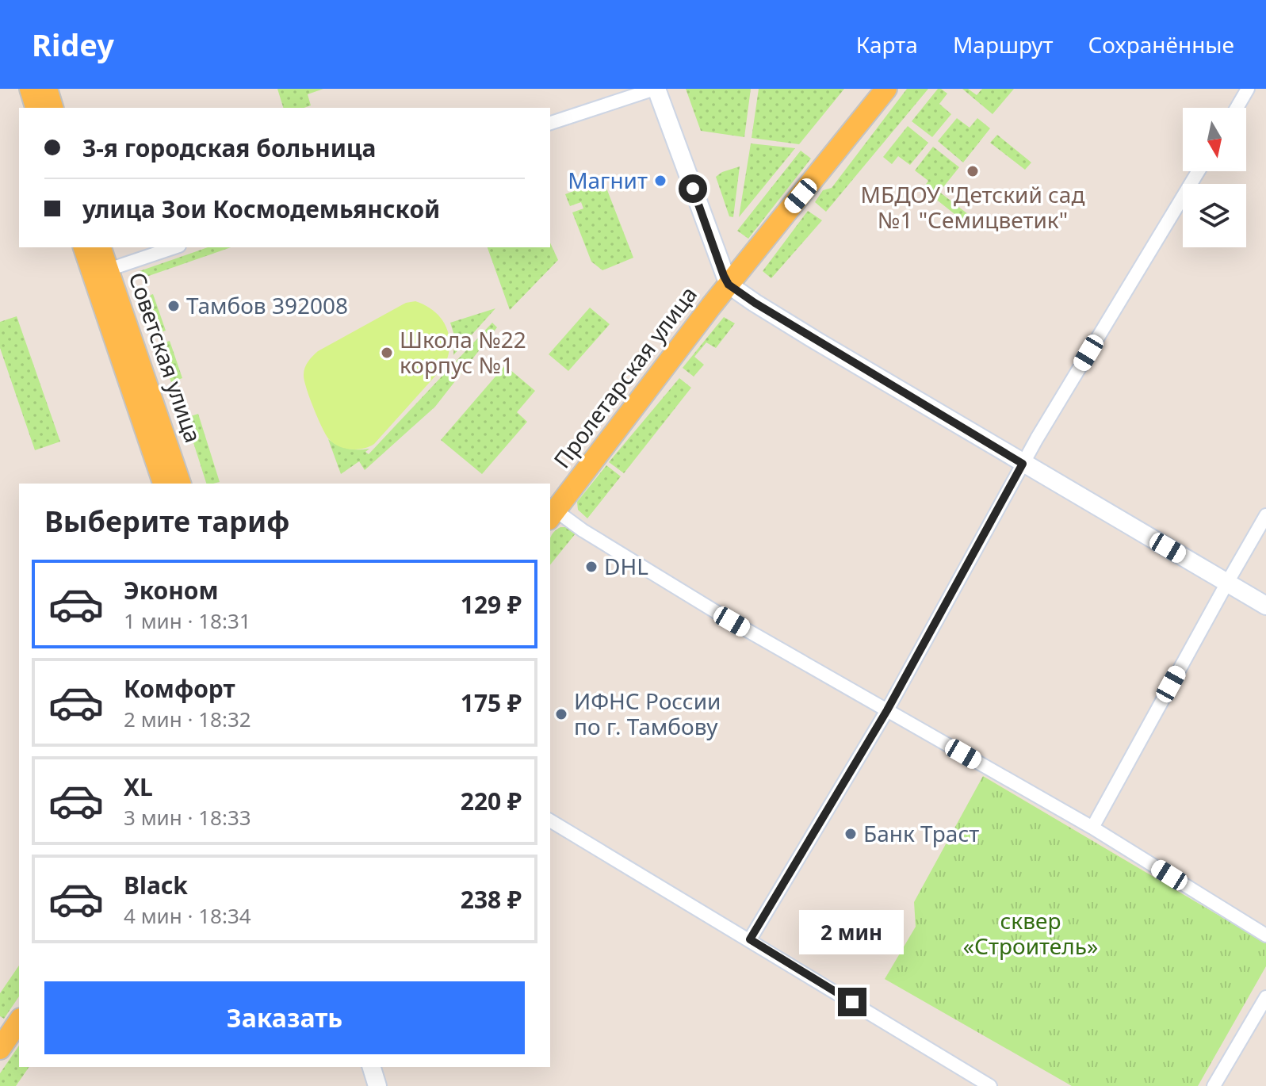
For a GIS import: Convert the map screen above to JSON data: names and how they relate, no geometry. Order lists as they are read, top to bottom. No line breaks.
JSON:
{"streets":{"main road":["Советская улица","Пролетарская улица"]},"parks":["сквер «Строитель»"],"places":["МБДОУ \"Детский сад №1 \"Семицветик\"","Магнит","Тамбов 392008","Школа №22 корпус №1","DHL","ИФНС России по г. Тамбову","Банк Траст"],"north":"bottom","page":{"header":"Ridey","nav":["Карта","Маршрут","Сохранённые"],"banner":["3-я городская больница","улица Зои Космодемьянской"],"heading":"Выберите тариф","list":[{"name":"Эконом","note":"1 мин · 18:31","value":"129 ₽"},{"name":"Комфорт","note":"2 мин · 18:32","value":"175 ₽"},{"name":"XL","note":"3 мин · 18:33","value":"220 ₽"},{"name":"Black","note":"4 мин · 18:34","value":"238 ₽"}],"bubble":"2 мин","buttons":"Заказать"}}
